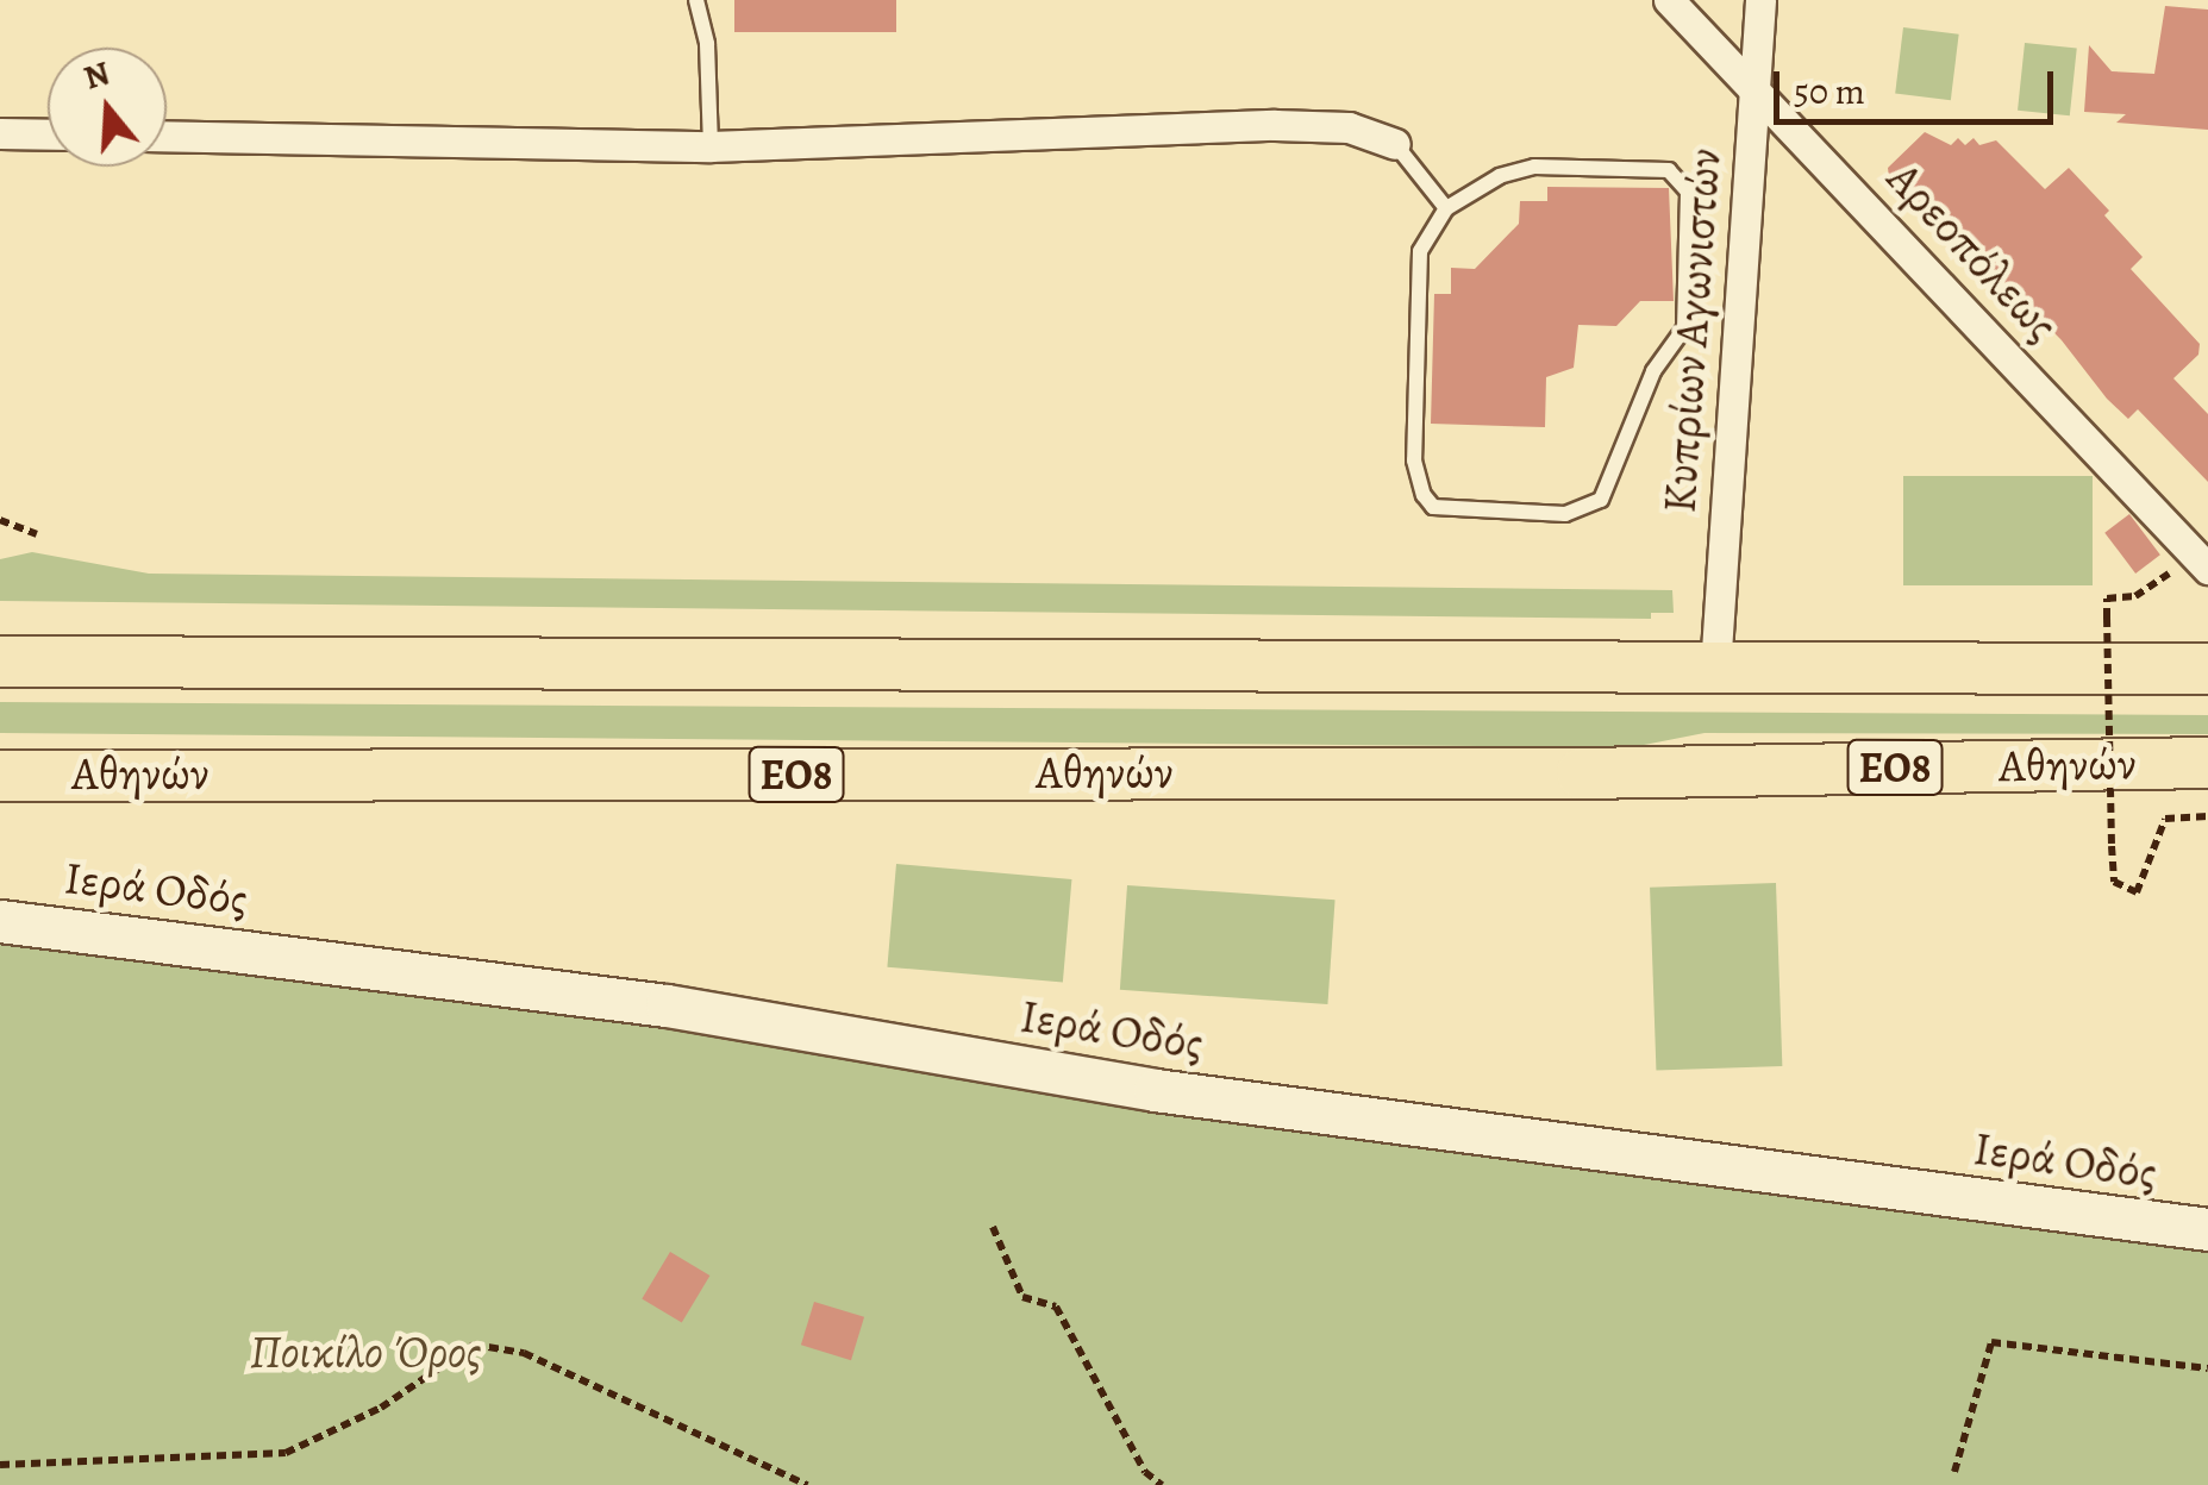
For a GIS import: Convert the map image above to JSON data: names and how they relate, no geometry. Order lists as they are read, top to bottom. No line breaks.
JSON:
{"streets":{"highway":["Αθηνών","ΕΟ8"],"main road":["Ιερά Οδός"],"street":["Αρεοπόλεως","Κυπρίων Αγωνιστών"]},"crossings":[["Αρεοπόλεως","Κυπρίων Αγωνιστών"],["Κυπρίων Αγωνιστών","ΕΟ8"]],"parks":["Ποικίλο Όρος"],"scale_bar":"50 m","north":"top"}
